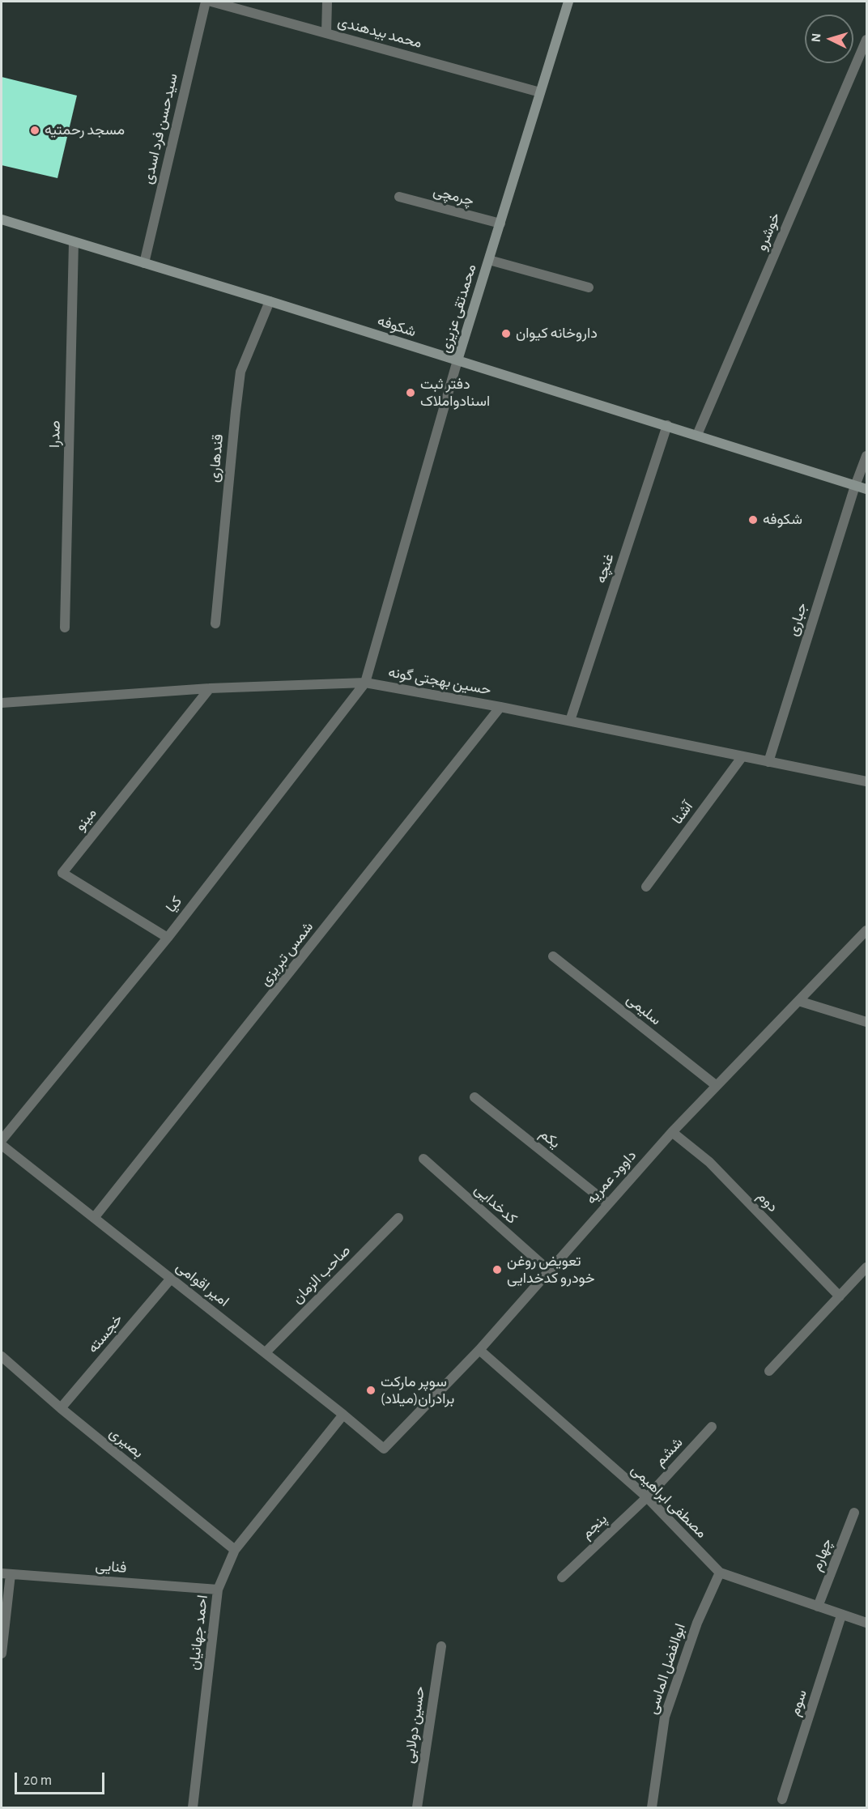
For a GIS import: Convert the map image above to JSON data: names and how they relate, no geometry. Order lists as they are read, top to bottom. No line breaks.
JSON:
{"streets":{"main road":["محمدتقی عزیزی","شکوفه"],"street":["محمد بیدهندی","سیدحسن فرد اسدی","چرمچی","خوشرو","صدرا","قندهاری","غنچه","جباری","حسین بهجتی گونه","آشنا","مینو","کیا","شمس تبریزی","سلیمی","یکم","داوود عمریه","دوم","کدخدایی","صاحب الزمان","امیر اقوامی","خجسته","بصیری","ششم","مصطفی ابراهیمی","پنجم","چهارم","فنایی","احمد جهانیان","ابوالفضل الماسی","سوم","حسین دولابی"]},"crossings":[["محمد بیدهندی","محمدتقی عزیزی"],["سیدحسن فرد اسدی","شکوفه"],["چرمچی","محمدتقی عزیزی"],["خوشرو","شکوفه"],["محمدتقی عزیزی","شکوفه"],["محمدتقی عزیزی","حسین بهجتی گونه"],["محمدتقی عزیزی","کیا"],["شکوفه","صدرا"],["شکوفه","قندهاری"],["شکوفه","غنچه"],["شکوفه","جباری"],["غنچه","حسین بهجتی گونه"],["جباری","حسین بهجتی گونه"],["حسین بهجتی گونه","آشنا"],["حسین بهجتی گونه","مینو"],["حسین بهجتی گونه","کیا"],["حسین بهجتی گونه","شمس تبریزی"],["مینو","کیا"],["شمس تبریزی","امیر اقوامی"],["سلیمی","داوود عمریه"],["یکم","داوود عمریه"],["داوود عمریه","دوم"],["داوود عمریه","کدخدایی"],["داوود عمریه","امیر اقوامی"],["داوود عمریه","مصطفی ابراهیمی"],["صاحب الزمان","امیر اقوامی"],["امیر اقوامی","خجسته"],["امیر اقوامی","احمد جهانیان"],["خجسته","بصیری"],["بصیری","احمد جهانیان"],["ششم","مصطفی ابراهیمی"],["ششم","پنجم"],["مصطفی ابراهیمی","پنجم"],["مصطفی ابراهیمی","چهارم"],["مصطفی ابراهیمی","ابوالفضل الماسی"],["مصطفی ابراهیمی","سوم"],["فنایی","احمد جهانیان"]],"places":["مسجد رحمتیه","داروخانه کیوان","دفتر ثبت اسنادواملاک","شکوفه","تعویض روغن خودرو کدخدایی","سوپر مارکت برادران(میلاد)"],"scale_bar":"20 m","north":"left"}
